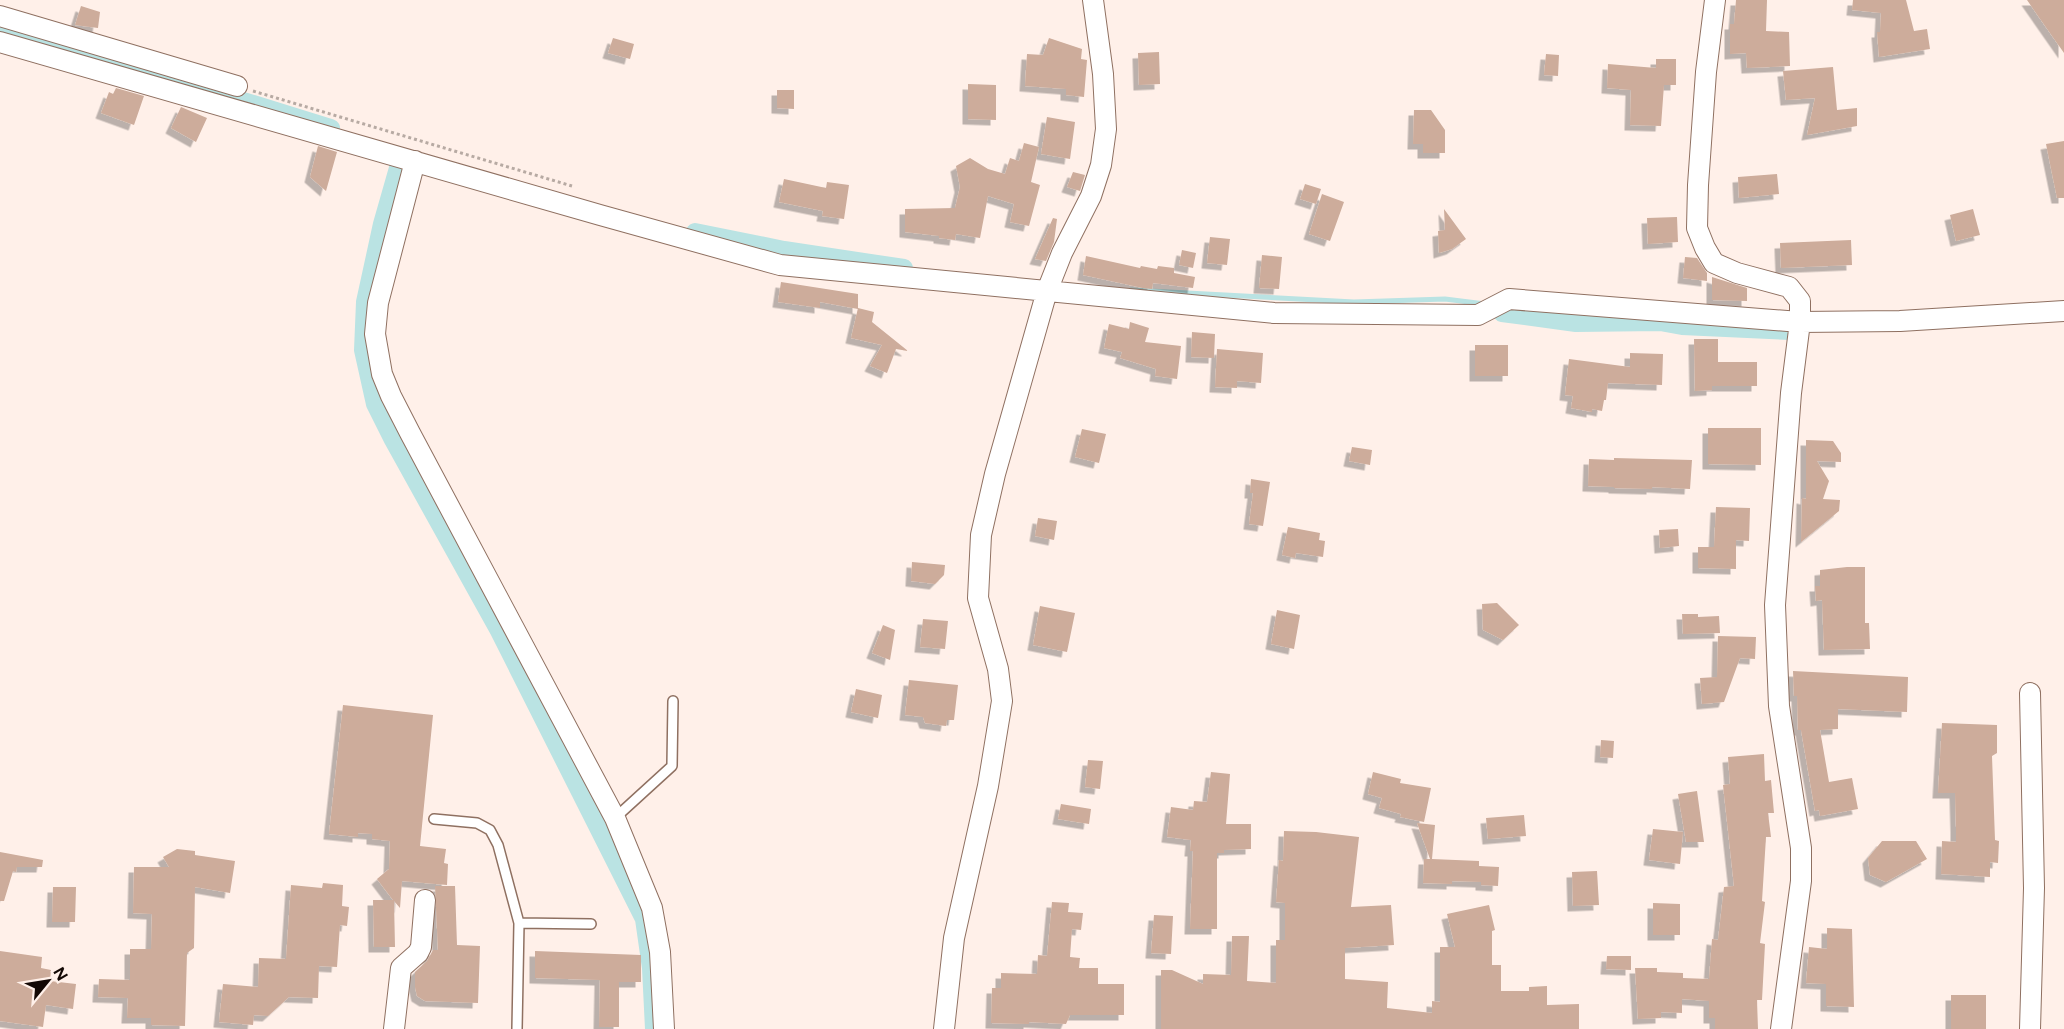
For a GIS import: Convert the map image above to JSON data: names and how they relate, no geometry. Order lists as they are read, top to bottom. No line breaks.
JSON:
{"north":"top right"}
